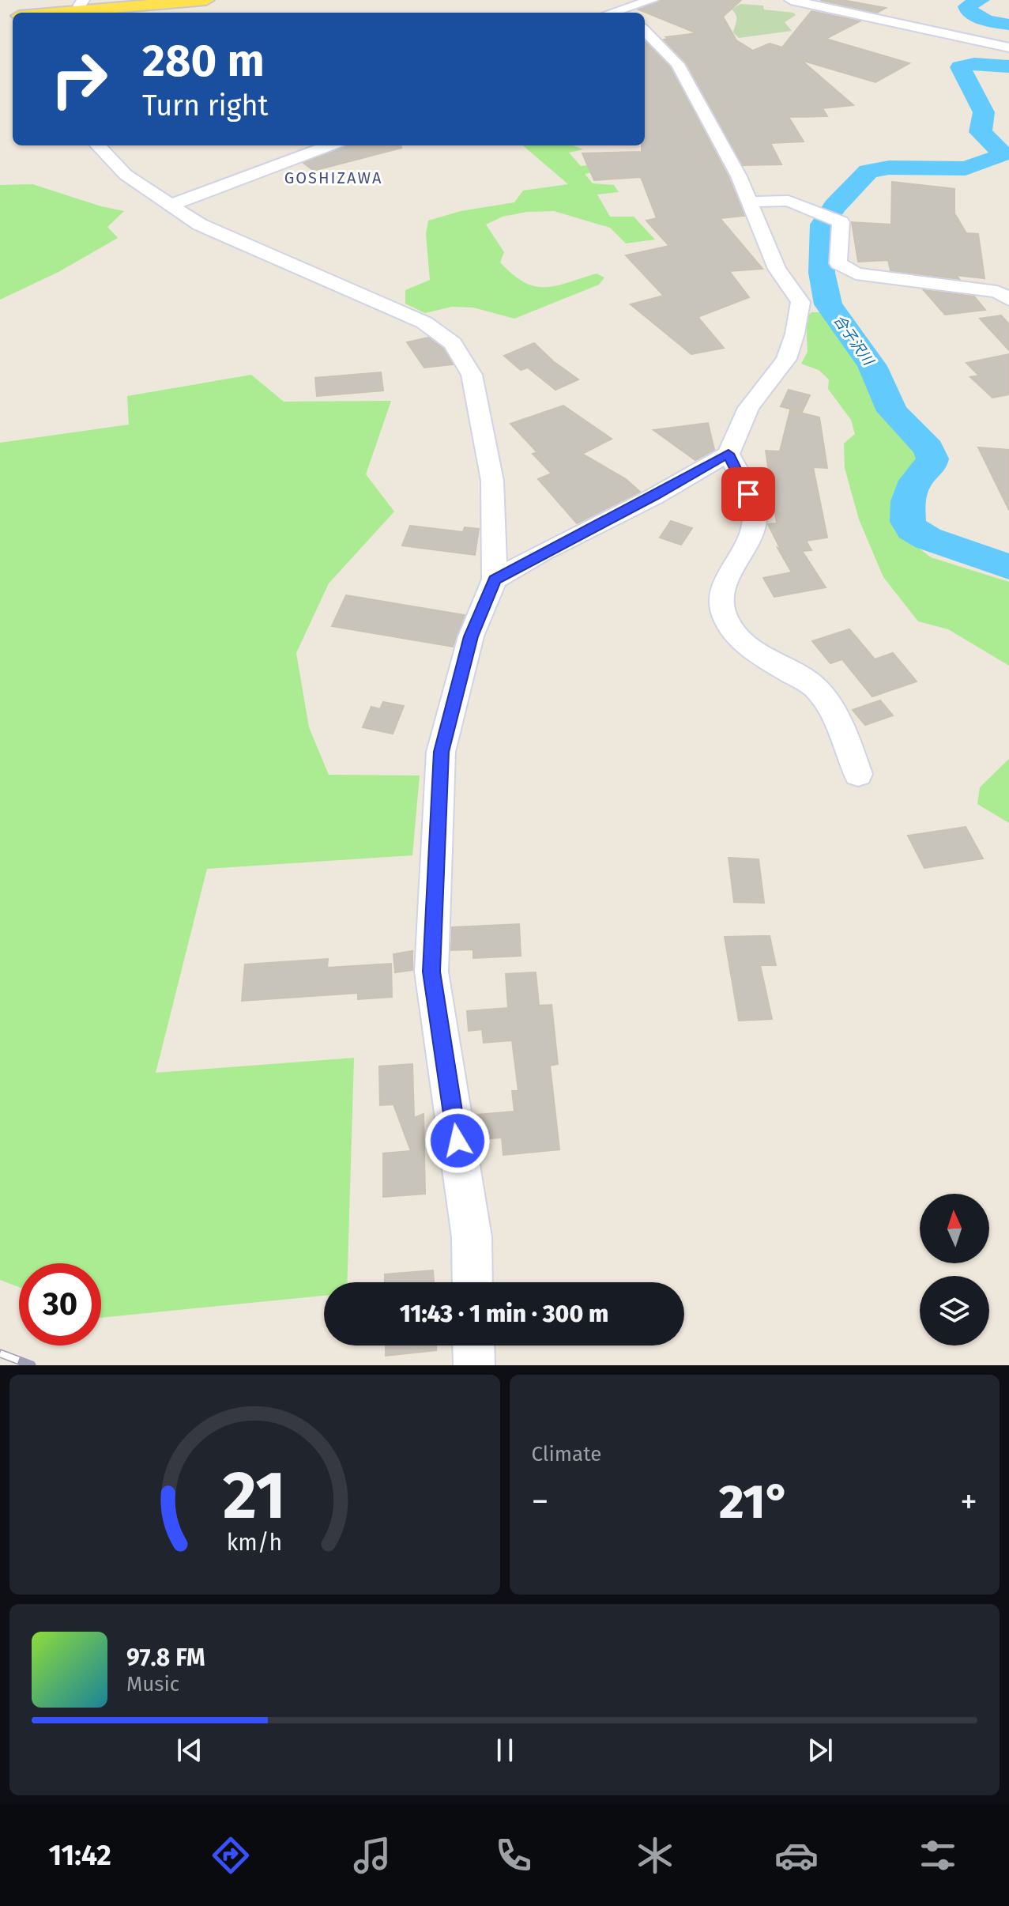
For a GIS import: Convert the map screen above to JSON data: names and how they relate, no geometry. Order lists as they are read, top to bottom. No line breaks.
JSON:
{"districts":["GOSHIZAWA"],"water":["合子沢川"],"north":"top","page":{"turn":["280 m","Turn right"],"limit":"30","trip":"11:43 · 1 min · 300 m","tile":"Climate","heat":["−","21°","+"],"song":["97.8 FM","Music"],"tabs":"11:42","gauge":["21","km/h"]}}
